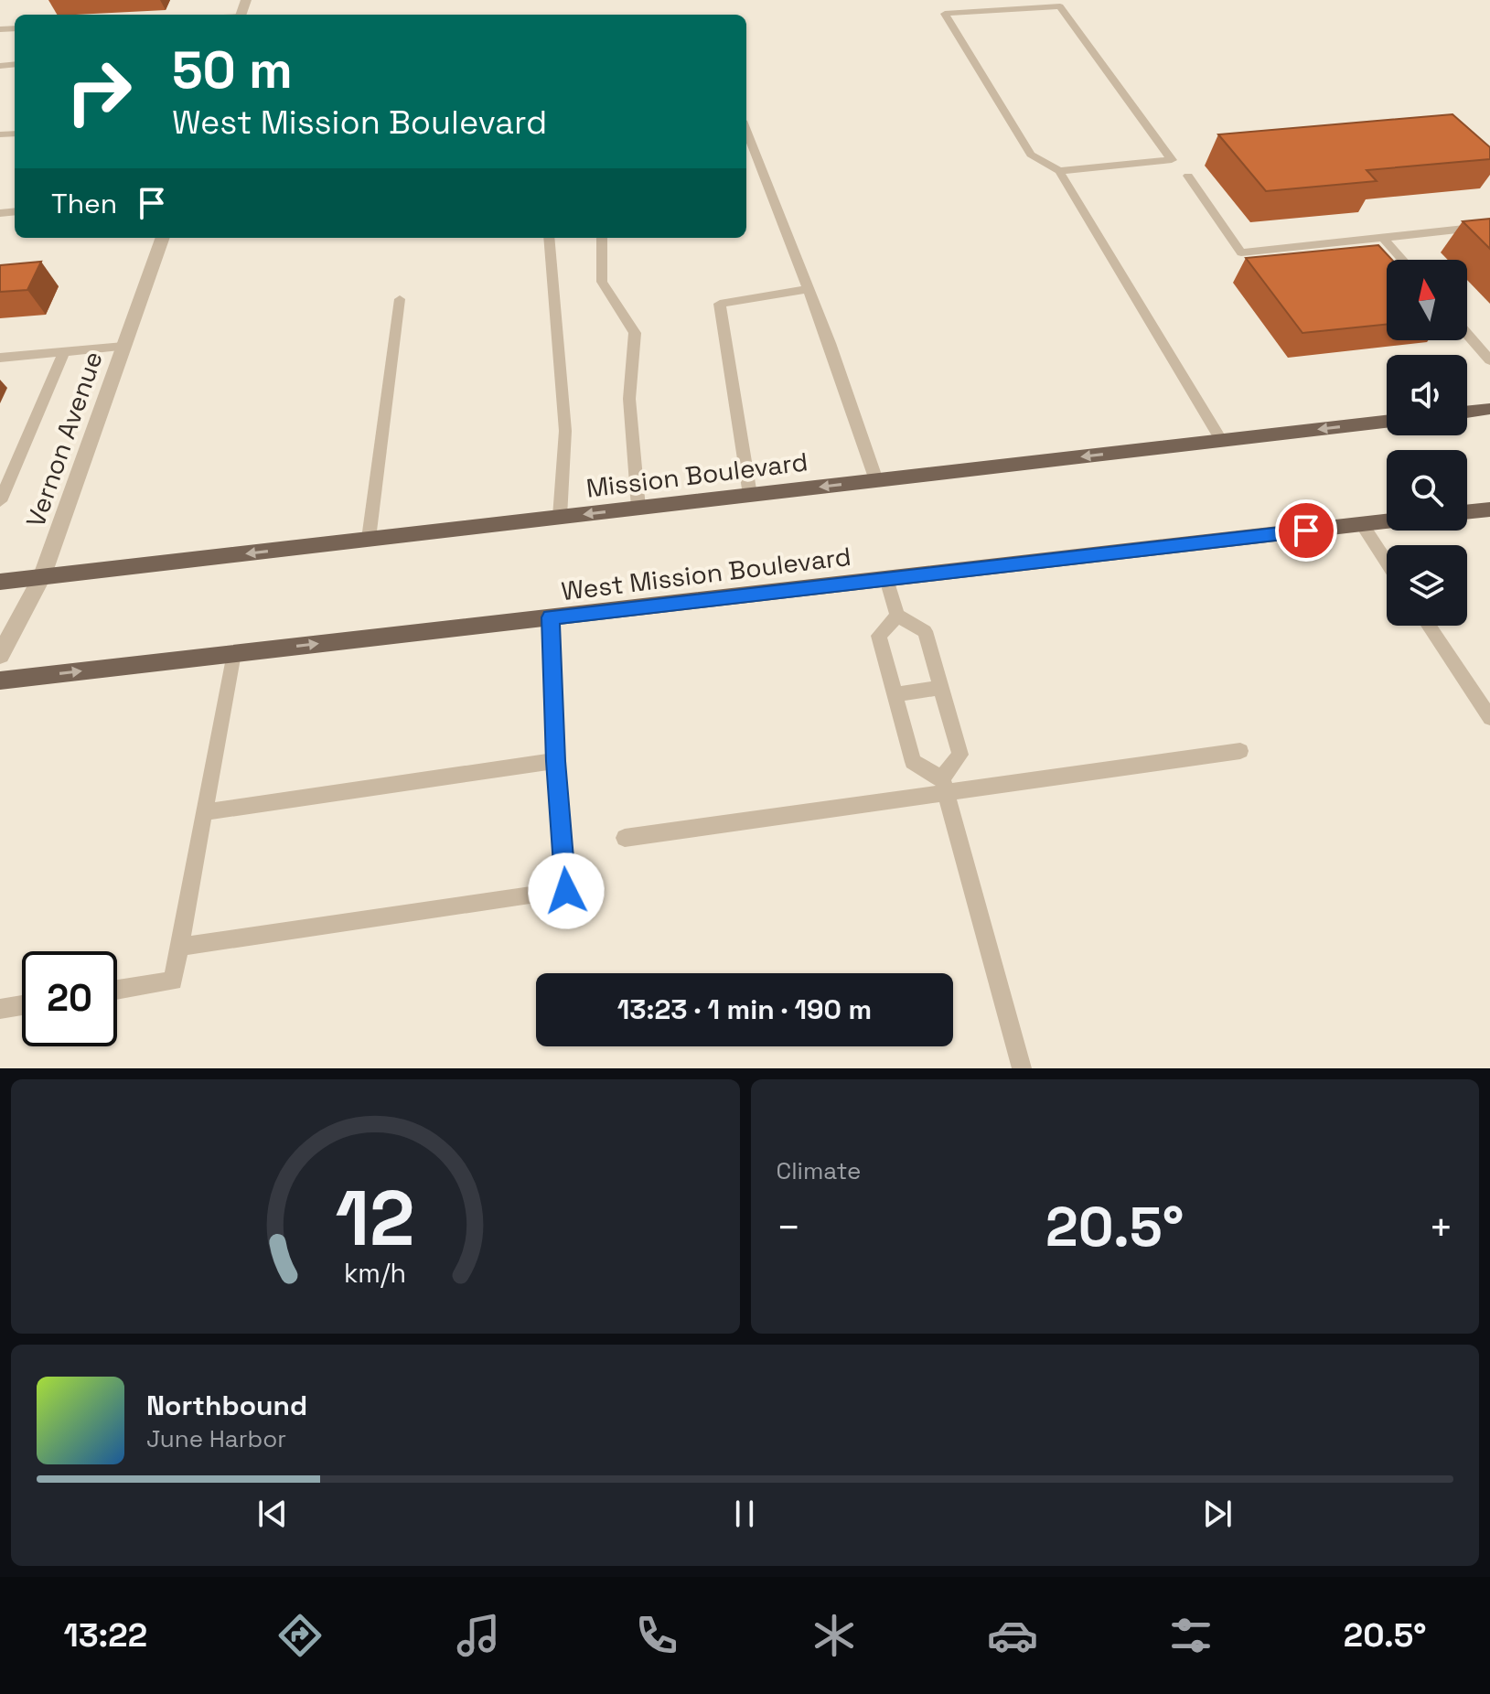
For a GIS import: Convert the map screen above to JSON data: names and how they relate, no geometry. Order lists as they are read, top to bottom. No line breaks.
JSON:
{"streets":{"main road":["Mission Boulevard","West Mission Boulevard"],"street":["Vernon Avenue"]},"crossings":[["Vernon Avenue","Mission Boulevard"]],"one_way":["Mission Boulevard","West Mission Boulevard"],"north":"top","page":{"turn":["50 m","West Mission Boulevard"],"then":"Then","limit":"20","trip":"13:23 · 1 min · 190 m","tile":"Climate","heat":["−","20.5°","+"],"song":["Northbound","June Harbor"],"tabs":["13:22","20.5°"],"gauge":["12","km/h"]}}
